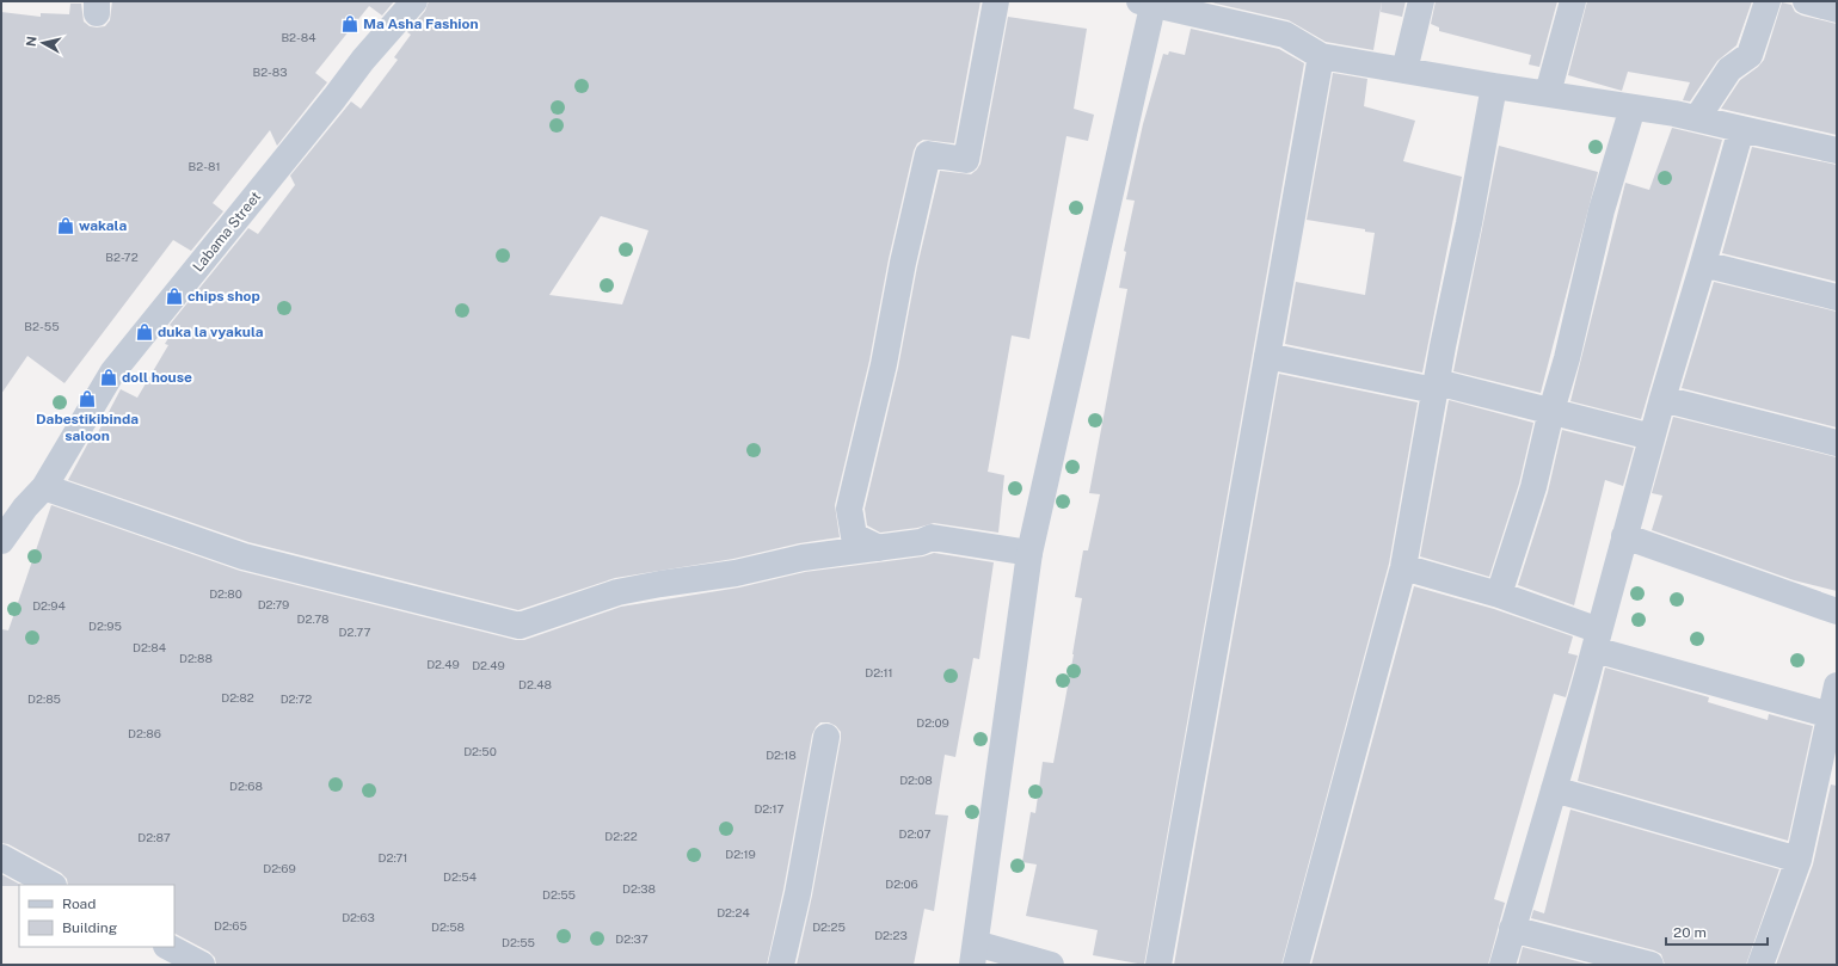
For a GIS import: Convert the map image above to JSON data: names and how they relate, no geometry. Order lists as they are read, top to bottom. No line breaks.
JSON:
{"streets":{"street":["Labama Street"]},"places":{"shop":["Ma Asha Fashion","wakala","chips shop","duka la vyakula","doll house","Dabestikibinda saloon"]},"house_numbers":["B2-84","B2-83","B2-81","B2-72","B2-55","D2:80","D2:79","D2:94","D2.78","D2:95","D2.77","D2:84","D2:88","D2.49","D2.49","D2:11","D2.48","D2:82","D2:85","D2:72","D2:09","D2:86","D2:50","D2:18","D2:08","D2:68","D2:17","D2:07","D2:22","D2:87","D2:19","D2:71","D2:69","D2:54","D2:06","D2:38","D2:55","D2:24","D2:63","D2:65","D2:58","D2:25","D2:23","D2:37","D2:55"],"legend":["Road","Building"],"scale_bar":"20 m","north":"left"}
